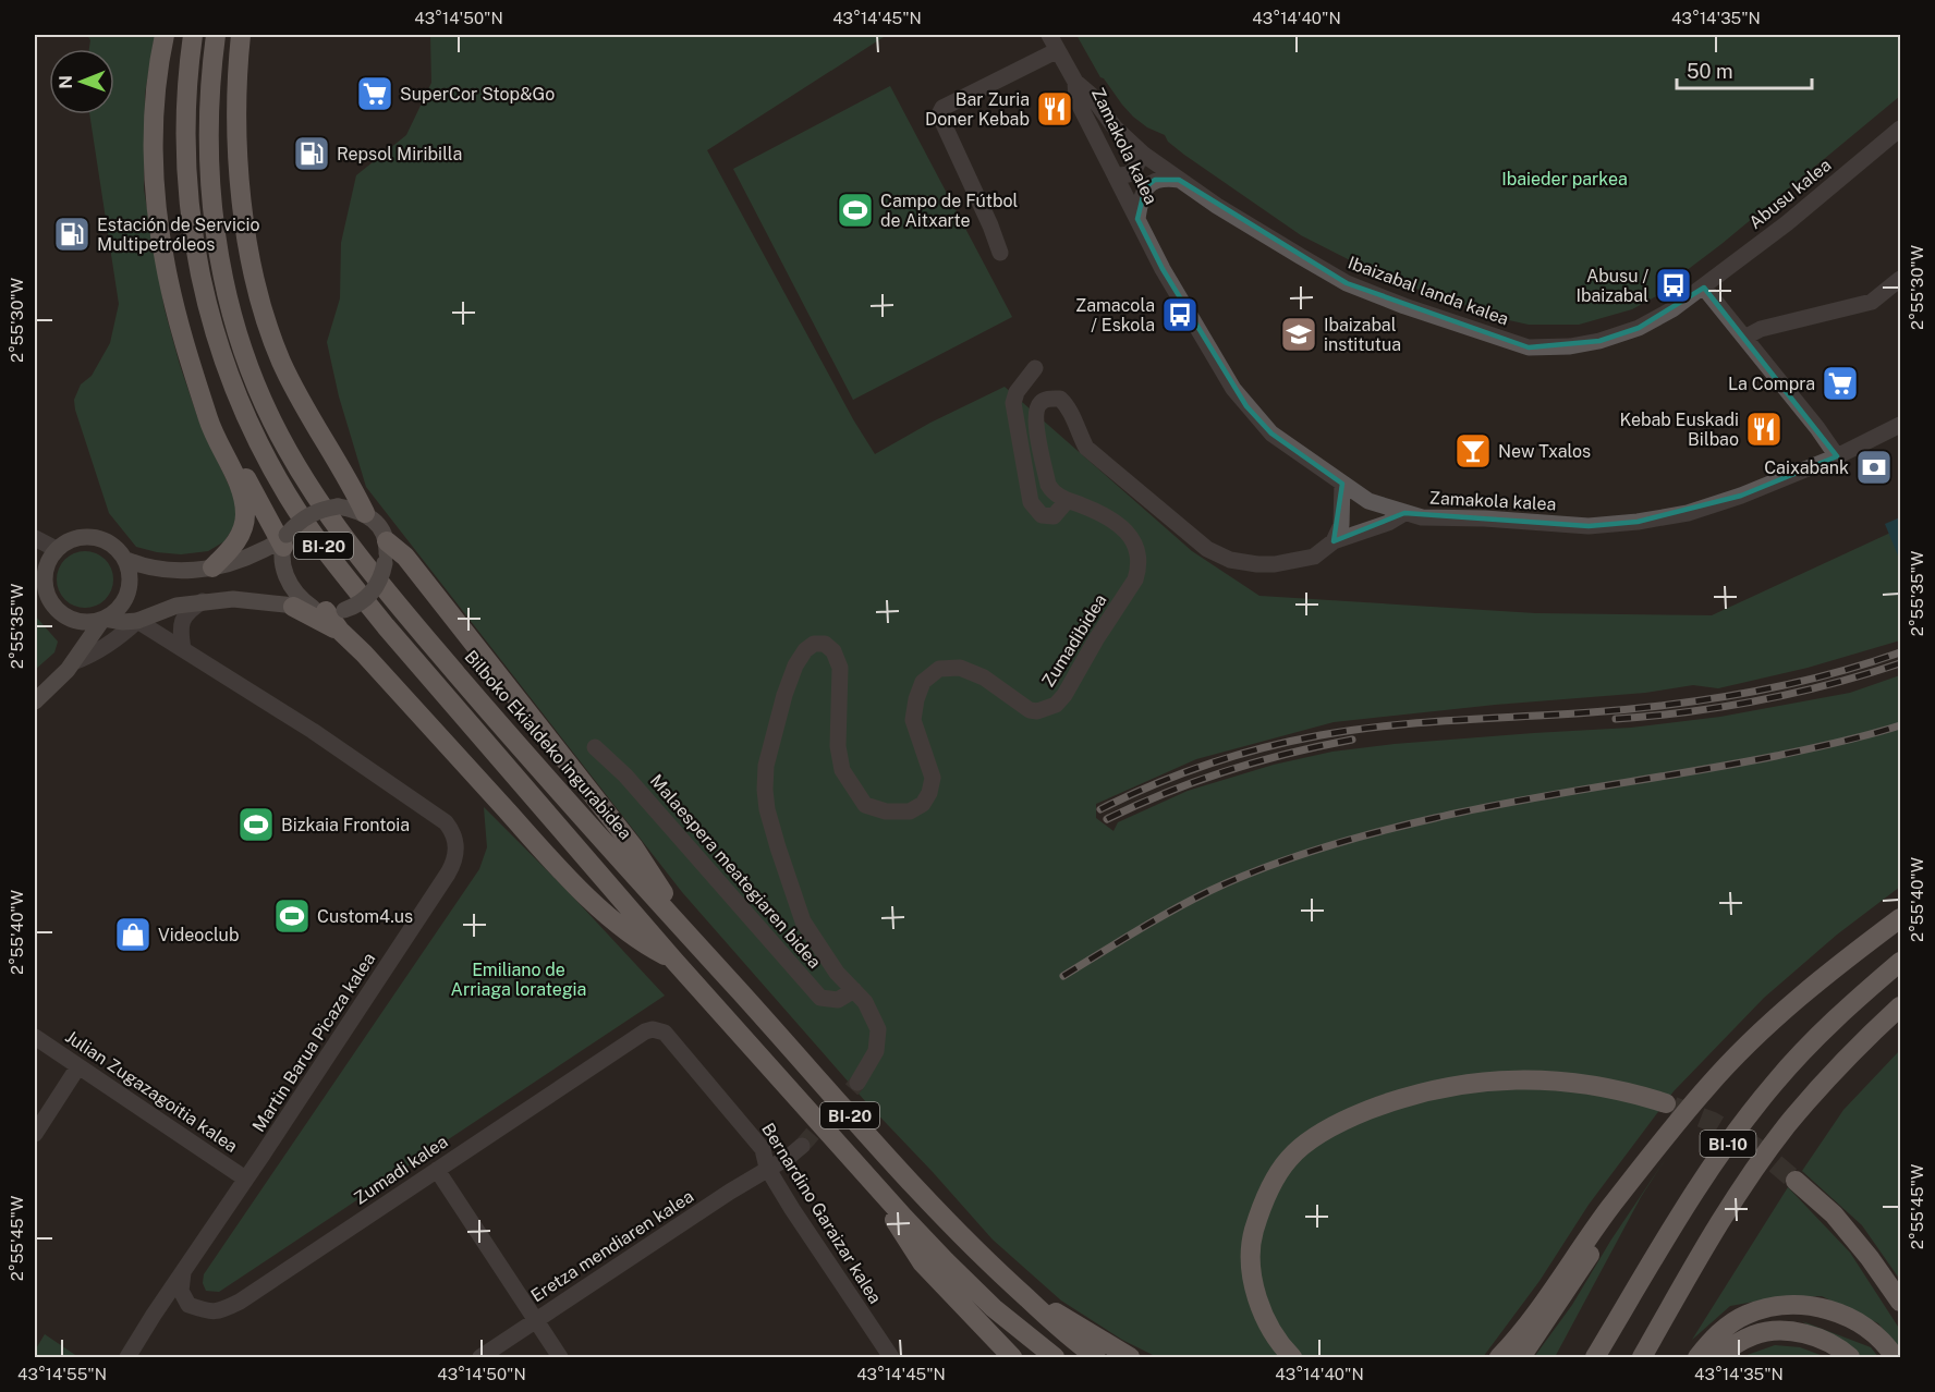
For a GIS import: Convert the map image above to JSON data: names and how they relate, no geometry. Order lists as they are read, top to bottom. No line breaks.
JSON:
{"streets":{"highway":["BI-20","Bilboko Ekialdeko ingurabidea","BI-10"],"street":["Zamakola kalea","Abusu kalea","Ibaizabal landa kalea","Zumadibidea","Malaespera meategiaren bidea","Martin Barua Picaza kalea","Julian Zugazagoitia kalea","Zumadi kalea","Bernardino Garaizar kalea","Eretza mendiaren kalea"]},"crossings":[["Zamakola kalea","Ibaizabal landa kalea"],["Zamakola kalea","Zumadibidea"],["Abusu kalea","Ibaizabal landa kalea"],["Zumadibidea","Malaespera meategiaren bidea"],["Martin Barua Picaza kalea","Julian Zugazagoitia kalea"],["Zumadi kalea","Bernardino Garaizar kalea"],["Bernardino Garaizar kalea","Eretza mendiaren kalea"]],"parks":["Ibaieder parkea","Emiliano de Arriaga lorategia"],"places":{"supermarket":["SuperCor Stop&Go","La Compra"],"restaurant":["Bar Zuria Doner Kebab","Kebab Euskadi Bilbao"],"fuel station":["Repsol Miribilla","Estación de Servicio Multipetróleos"],"sports":["Campo de Fútbol de Aitxarte","Bizkaia Frontoia","Custom4.us"],"bus stop":["Abusu / Ibaizabal","Zamacola / Eskola"],"school or university":["Ibaizabal institutua"],"bar":["New Txalos"],"bank":["Caixabank"],"shop":["Videoclub"]},"scale_bar":"50 m","north":"left","coordinates":["43°14'50\"N","43°14'45\"N","43°14'40\"N","43°14'35\"N","2°55'30\"W","2°55'35\"W","2°55'40\"W","2°55'45\"W","43°14'55\"N"]}
